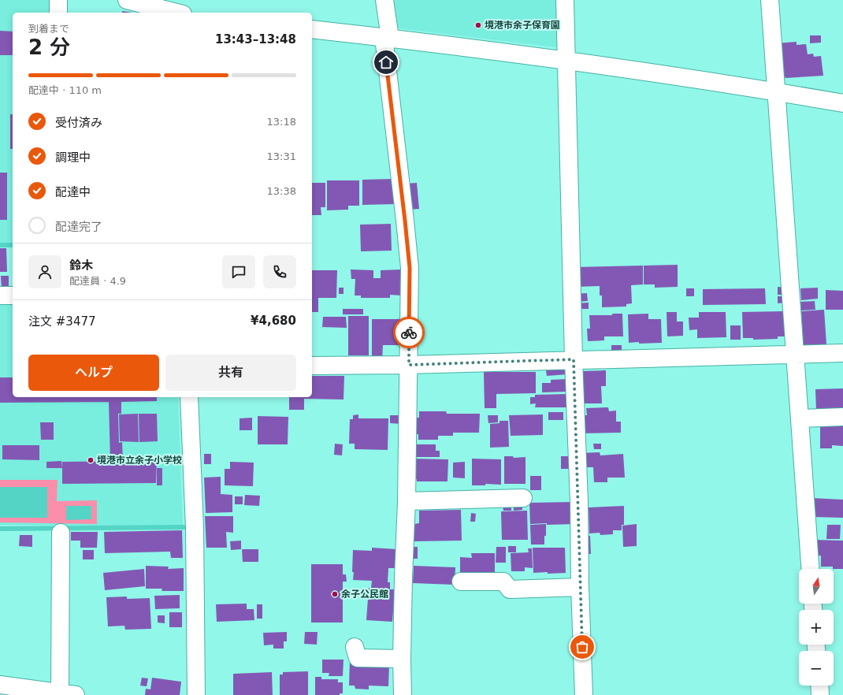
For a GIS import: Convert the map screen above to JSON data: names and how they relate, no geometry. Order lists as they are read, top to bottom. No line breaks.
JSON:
{"places":["境港市余子保育園","境港市立余子小学校","余子公民館"],"north":"top","page":{"heading":["2 分","到着まで","13:43–13:48"],"panel":["鈴木","配達員 · 4.9","注文 #3477","¥4,680"],"bar":"配達中 · 110 m","list":[["受付済み","13:18"],["調理中","13:31"],["配達中","13:38"],"配達完了"],"buttons":["ヘルプ","共有"],"map_buttons":["+","−"]}}
